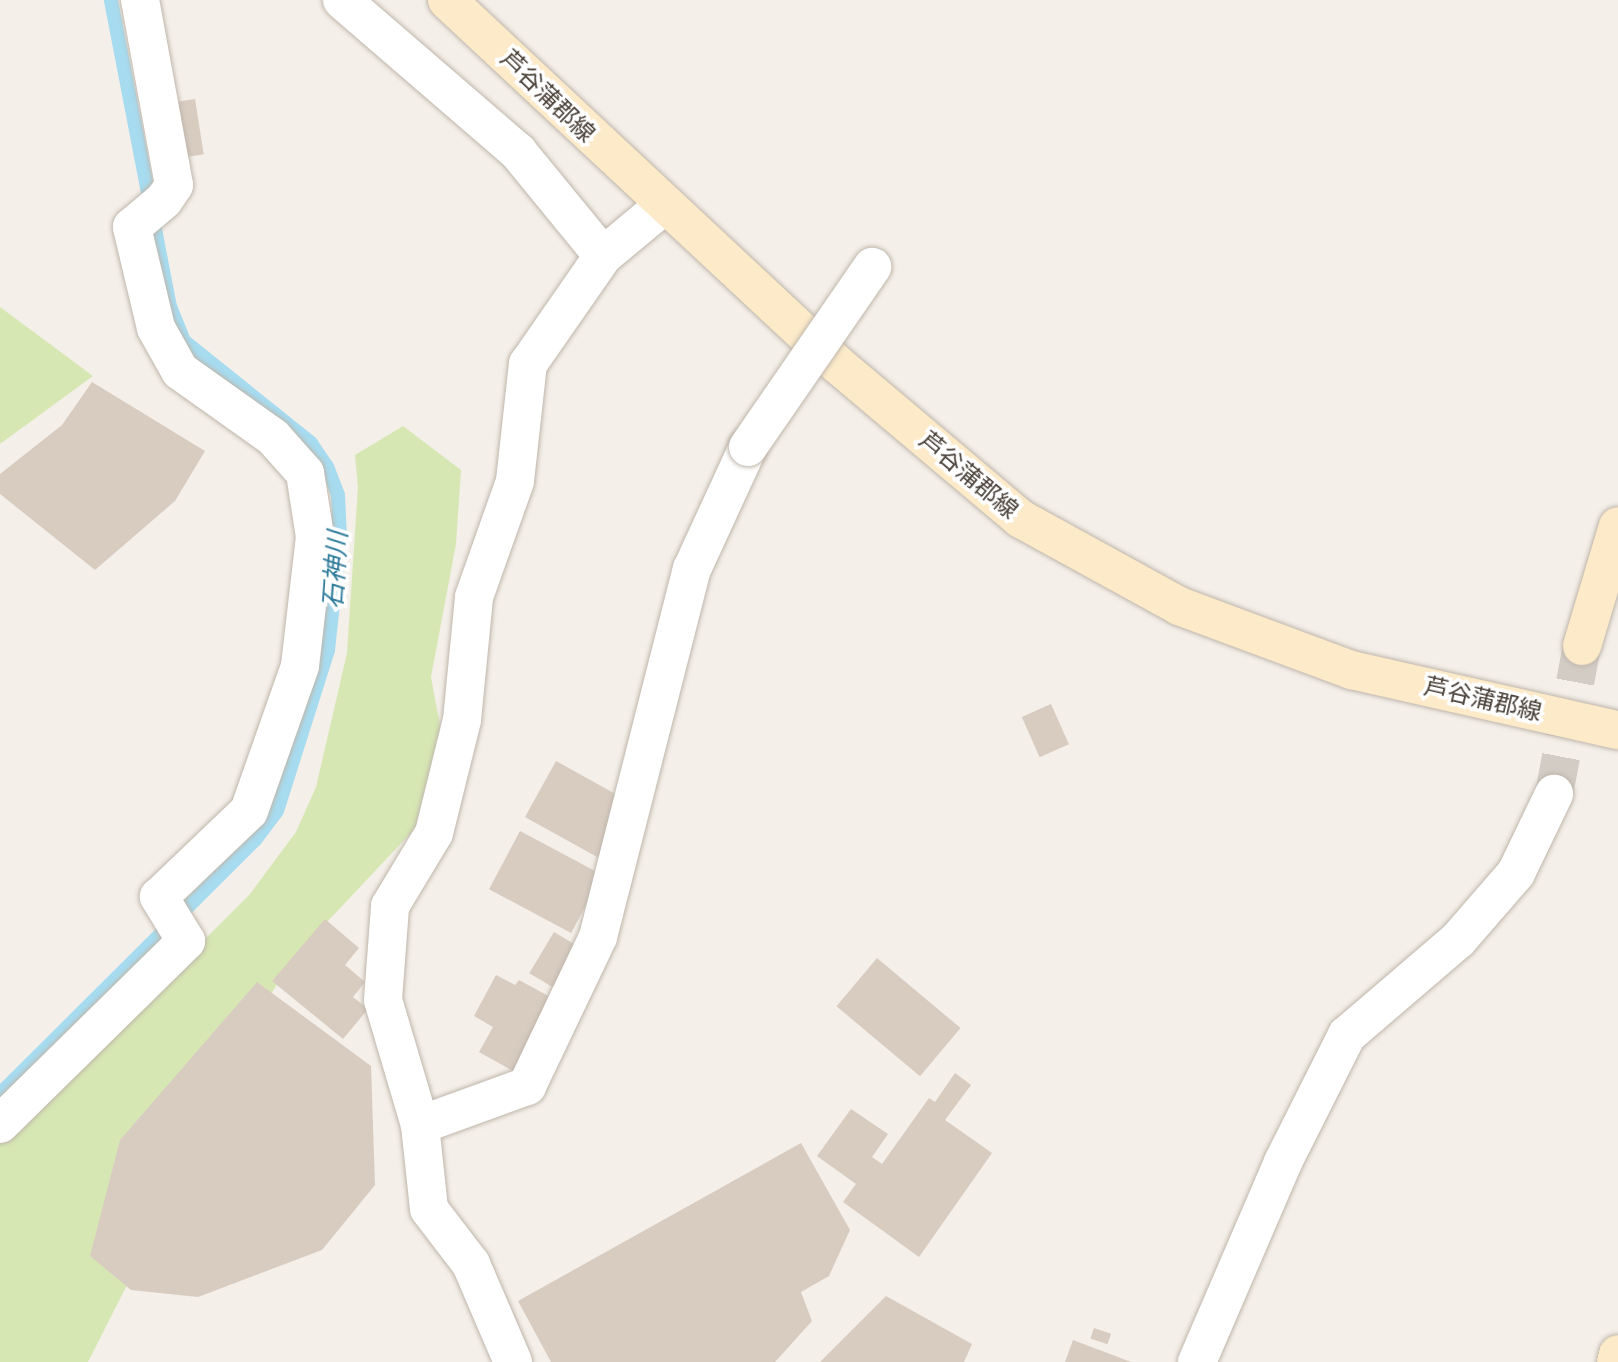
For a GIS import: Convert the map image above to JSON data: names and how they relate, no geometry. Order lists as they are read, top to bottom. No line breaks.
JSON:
{"streets":{"main road":["芦谷蒲郡線"]},"water":["石神川"]}
